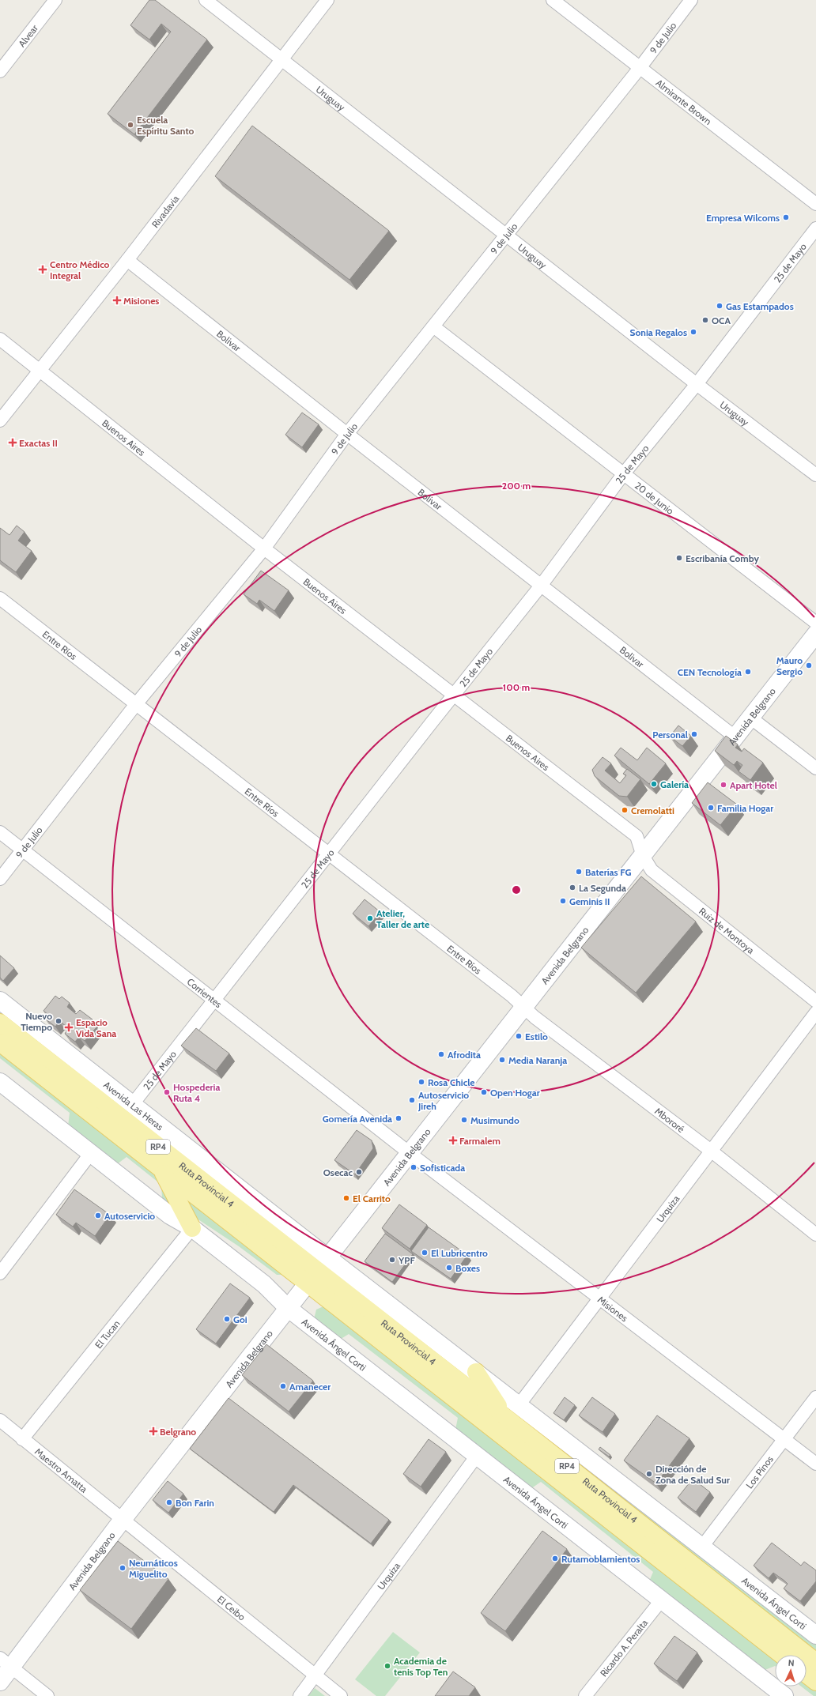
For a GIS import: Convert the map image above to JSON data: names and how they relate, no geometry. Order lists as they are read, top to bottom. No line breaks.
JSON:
{"streets":{"main road":["Avenida Belgrano","Avenida Las Heras","RP4","Ruta Provincial 4","Avenida Ángel Corti"],"street":["Alvear","9 de Julio","Uruguay","Almirante Brown","Rivadavia","25 de Mayo","Bolivar","Buenos Aires","20 de Junio","Entre Ríos","Ruiz de Montoya","Corrientes","Mbororé","Urquiza","Misiones","El Tucan","Maestro Amatta","Los Pinos","El Ceibo","Ricardo A. Peralta"]},"crossings":[["9 de Julio","Uruguay"],["9 de Julio","Almirante Brown"],["9 de Julio","Bolivar"],["9 de Julio","Buenos Aires"],["9 de Julio","20 de Junio"],["9 de Julio","Entre Ríos"],["9 de Julio","Corrientes"],["Uruguay","Rivadavia"],["Uruguay","25 de Mayo"],["Rivadavia","Bolivar"],["Rivadavia","Buenos Aires"],["25 de Mayo","Bolivar"],["25 de Mayo","Buenos Aires"],["25 de Mayo","20 de Junio"],["25 de Mayo","Entre Ríos"],["25 de Mayo","Corrientes"],["25 de Mayo","Avenida Las Heras"],["Bolivar","Avenida Belgrano"],["Buenos Aires","Avenida Belgrano"],["Buenos Aires","Ruiz de Montoya"],["Entre Ríos","Avenida Belgrano"],["Entre Ríos","Mbororé"],["Avenida Belgrano","Ruiz de Montoya"],["Avenida Belgrano","Corrientes"],["Avenida Belgrano","Avenida Las Heras"],["Avenida Belgrano","Mbororé"],["Avenida Belgrano","Ruta Provincial 4"],["Avenida Belgrano","Misiones"],["Avenida Belgrano","Avenida Ángel Corti"],["Avenida Belgrano","Maestro Amatta"],["Avenida Belgrano","El Ceibo"],["Corrientes","Misiones"],["Avenida Las Heras","Avenida Ángel Corti"],["Mbororé","Urquiza"],["Urquiza","Misiones"],["Urquiza","Avenida Ángel Corti"],["Urquiza","El Ceibo"],["Misiones","Los Pinos"],["El Tucan","Maestro Amatta"],["Avenida Ángel Corti","Los Pinos"],["Avenida Ángel Corti","Ricardo A. Peralta"],["Maestro Amatta","El Ceibo"]],"places":{"other":["Escuela Espíritu Santo","Empresa Wilcoms","Gas Estampados","OCA","Sonia Regalos","Escribanía Comby","Mauro Sergio","CEN Tecnología","Personal","Galería","Apart Hotel","Familia Hogar","Cremolatti","Baterías FG","La Segunda","Geminis II","Atelier, Taller de arte","Nuevo Tiempo","Estilo","Afrodita","Media Naranja","Rosa Chicle","Hospederia Ruta 4","Open Hogar","Autoservicio Jireh","Gomería Avenida","Musimundo","Sofisticada","Osecac","El Carrito","Autoservicio","El Lubricentro","YPF","Boxes","Goi","Amanecer","Dirección de Zona de Salud Sur","Bon Farin","Rutamoblamientos","Neumáticos Miguelito","Academia de tenis Top Ten"],"health":["Centro Médico Integral","Misiones","Exactas II","Espacio Vida Sana","Farmalem","Belgrano"]},"north":"top","rings":["200 m","100 m"]}
